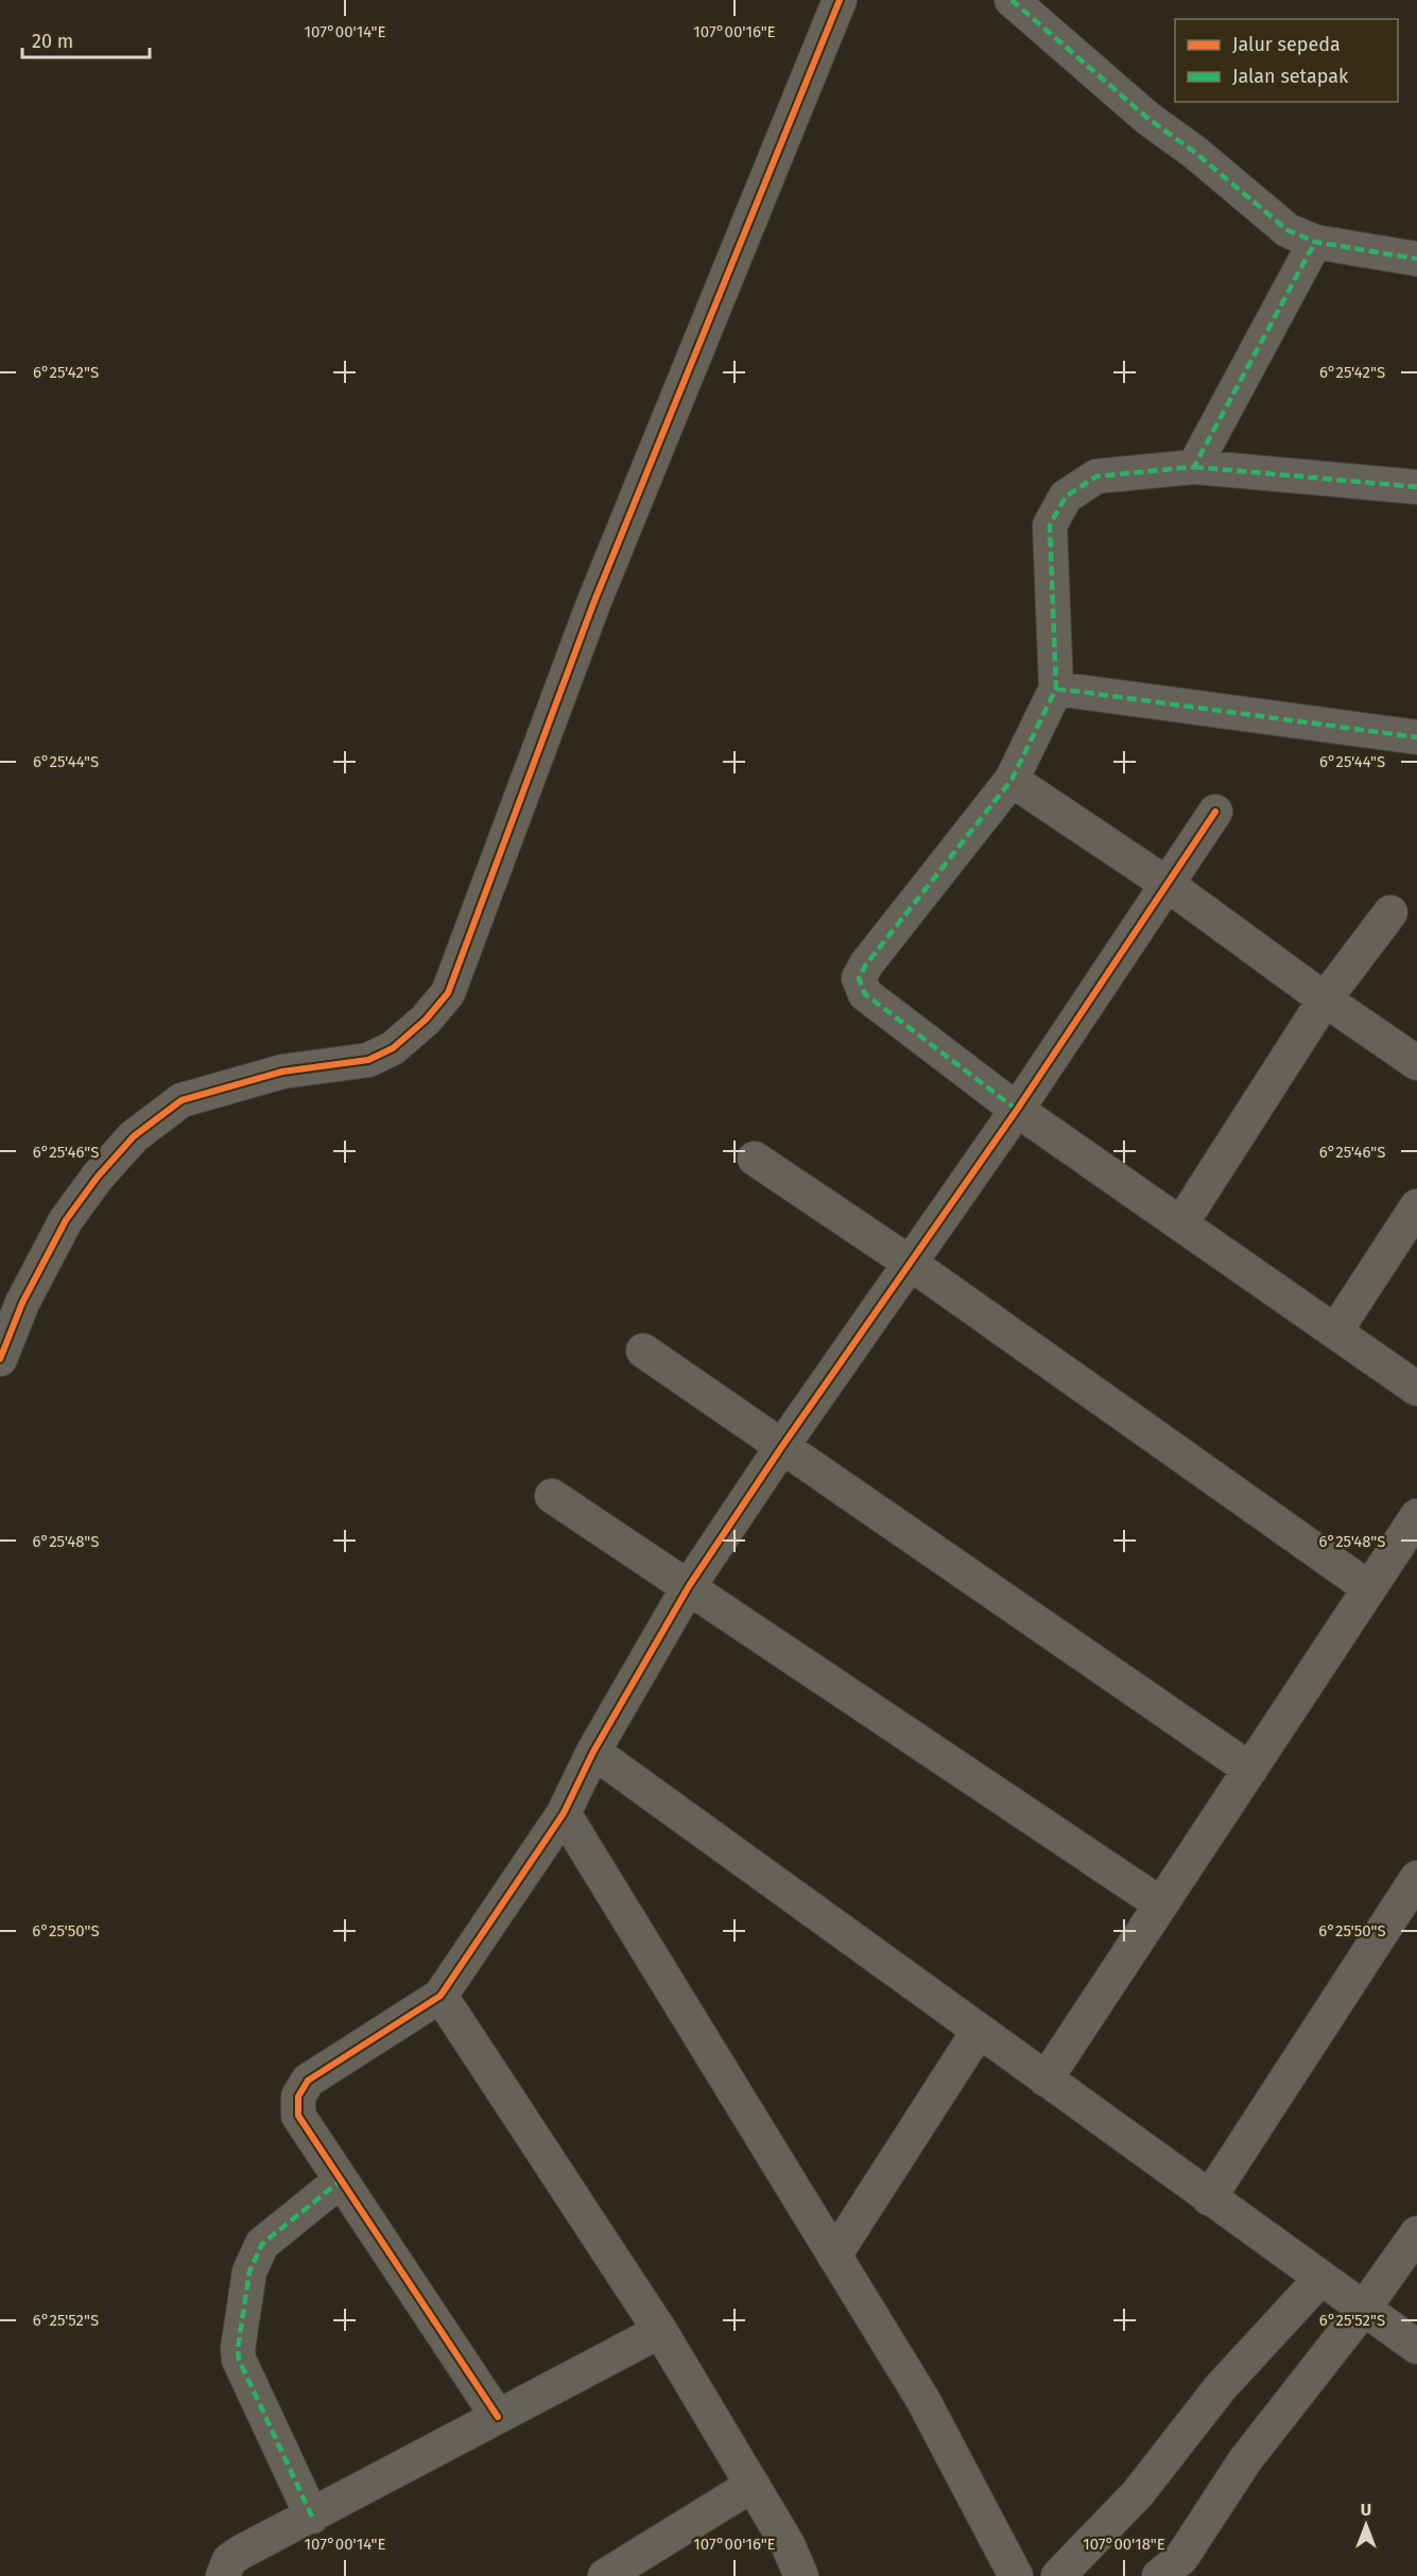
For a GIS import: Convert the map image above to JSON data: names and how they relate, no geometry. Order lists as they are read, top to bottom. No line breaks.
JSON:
{"legend":["Jalur sepeda","Jalan setapak"],"scale_bar":"20 m","north":"top","coordinates":["107°00'14\"E","107°00'16\"E","6°25'42\"S","6°25'44\"S","6°25'46\"S","6°25'48\"S","6°25'50\"S","6°25'52\"S","107°00'18\"E"]}
